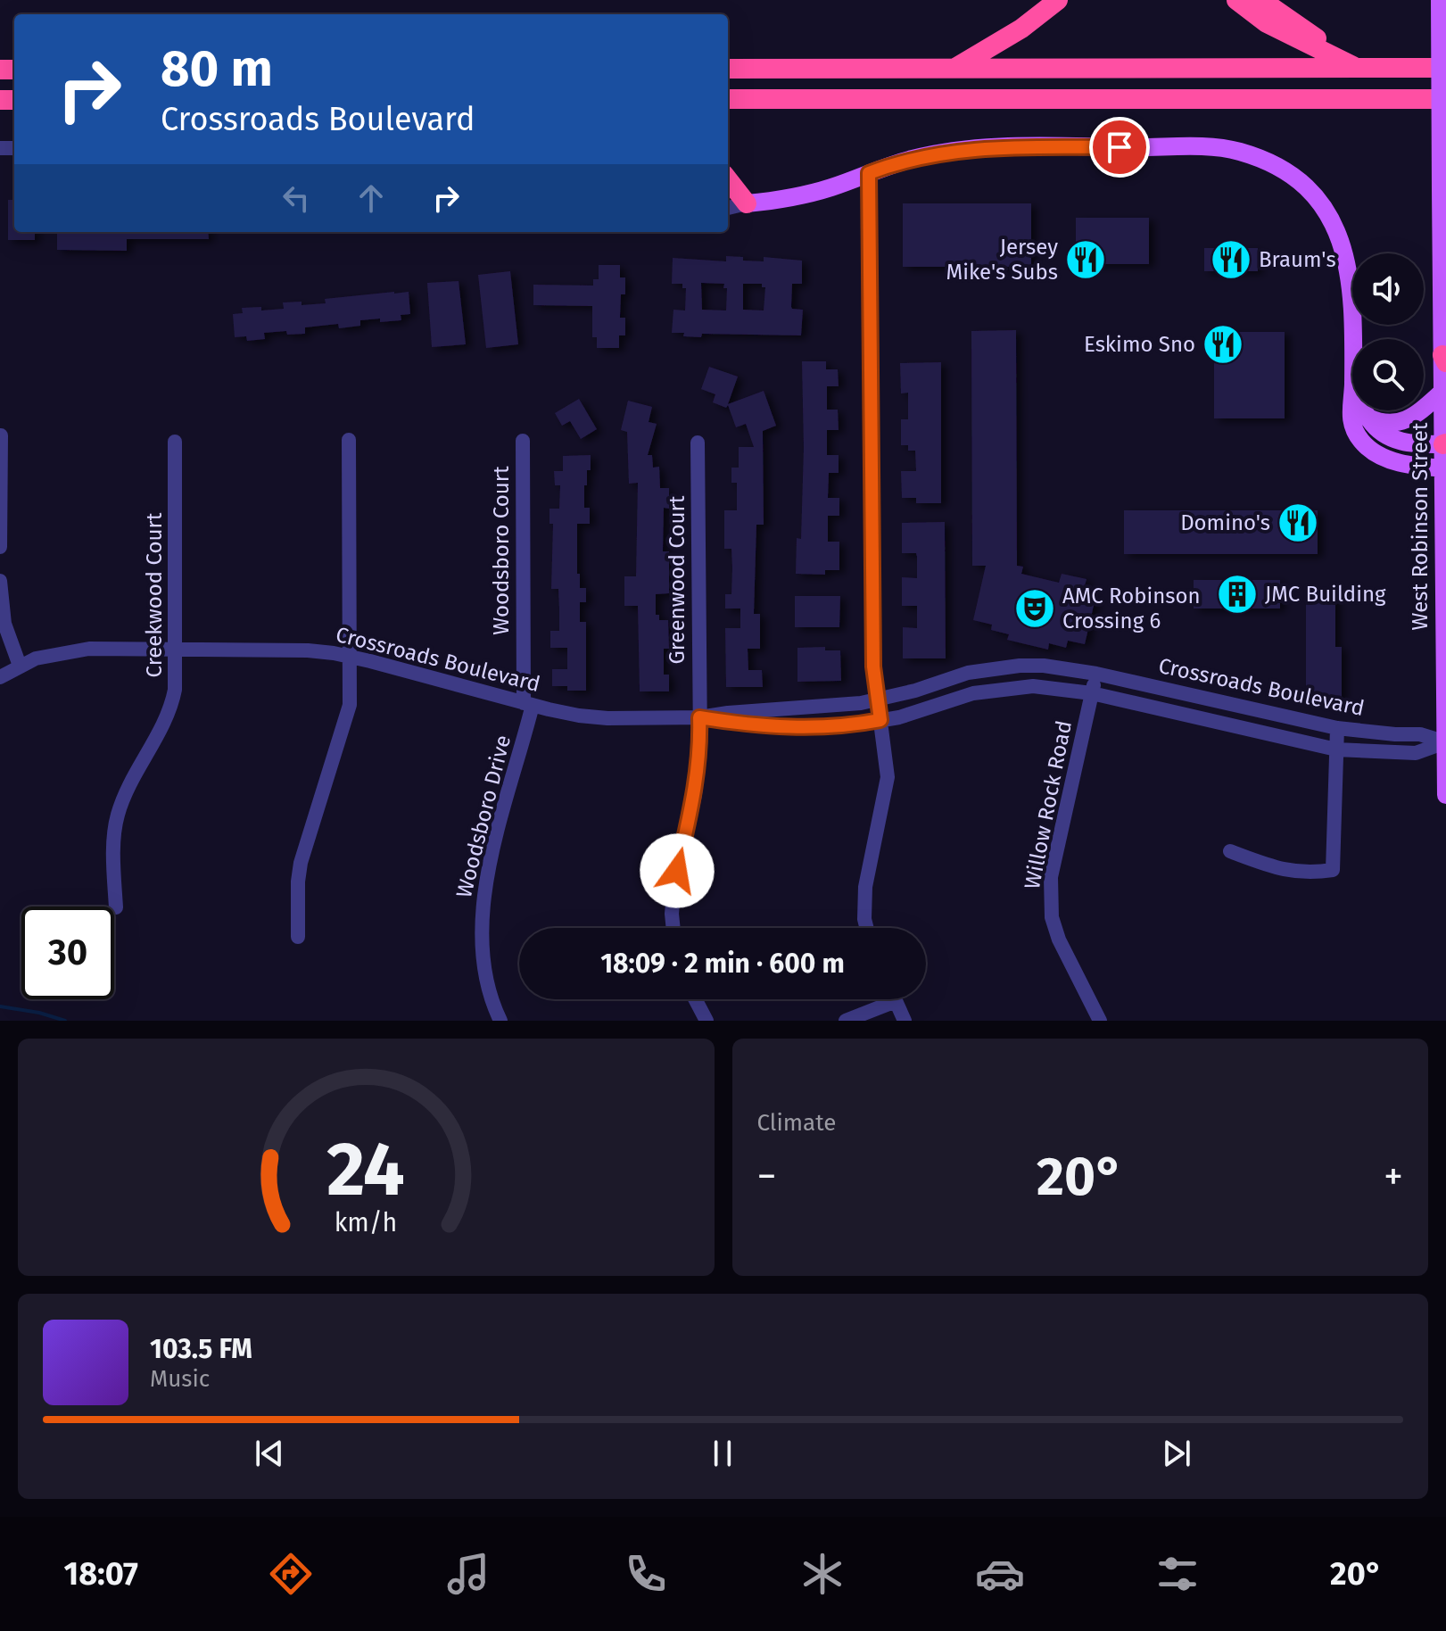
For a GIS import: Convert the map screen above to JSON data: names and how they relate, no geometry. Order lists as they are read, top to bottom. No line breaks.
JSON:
{"streets":{"main road":["West Robinson Street"],"street":["Woodsboro Court","Greenwood Court","Creekwood Court","Crossroads Boulevard","Willow Rock Road","Woodsboro Drive"]},"crossings":[["West Robinson Street","Crossroads Boulevard"],["Woodsboro Court","Crossroads Boulevard"],["Woodsboro Court","Woodsboro Drive"],["Greenwood Court","Crossroads Boulevard"],["Creekwood Court","Crossroads Boulevard"],["Crossroads Boulevard","Willow Rock Road"],["Crossroads Boulevard","Woodsboro Drive"]],"places":{"restaurant":["Jersey Mike's Subs","Braum's","Eskimo Sno","Domino's"],"building":["JMC Building"],"theatre":["AMC Robinson Crossing 6"]},"page":{"turn":["80 m","Crossroads Boulevard"],"limit":"30","trip":"18:09 · 2 min · 600 m","tile":"Climate","heat":["−","20°","+"],"song":["103.5 FM","Music"],"tabs":["18:07","20°"],"gauge":["24","km/h"]}}
